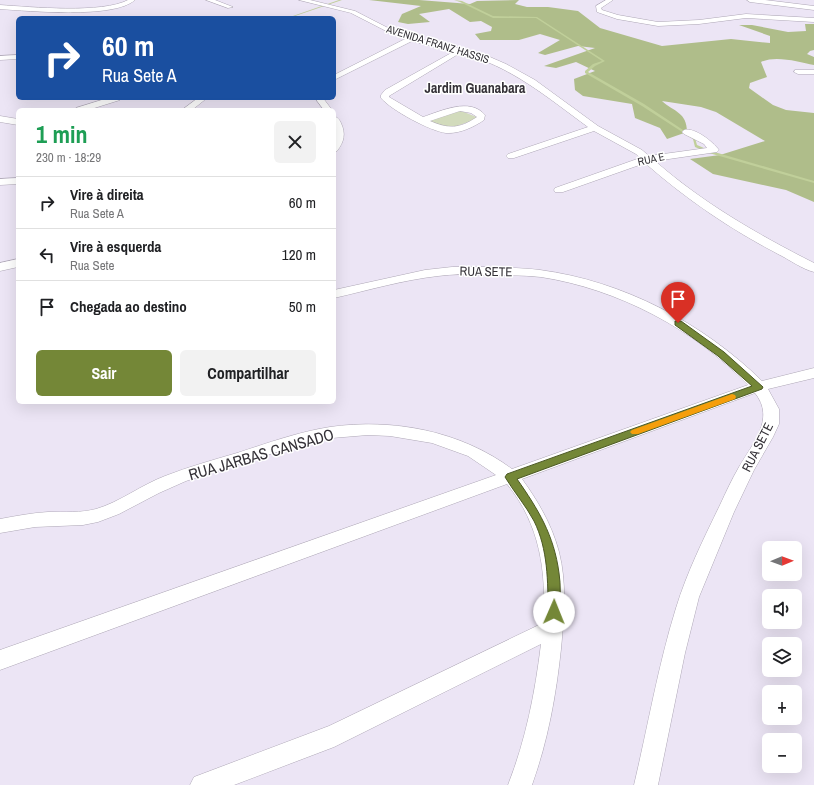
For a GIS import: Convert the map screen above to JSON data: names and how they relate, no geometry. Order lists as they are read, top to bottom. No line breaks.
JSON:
{"streets":{"street":["AVENIDA FRANZ HASSIS","RUA E","RUA SETE","RUA JARBAS CANSADO"]},"crossings":[["AVENIDA FRANZ HASSIS","RUA E"]],"districts":["Jardim Guanabara"],"north":"right","page":{"turn":["60 m","Rua Sete A"],"heading":["1 min","230 m · 18:29"],"list":[{"name":"Vire à direita","note":"Rua Sete A","value":"60 m"},{"name":"Vire à esquerda","note":"Rua Sete","value":"120 m"},{"name":"Chegada ao destino","value":"50 m"}],"buttons":["Sair","Compartilhar"],"map_buttons":["+","−"]}}
